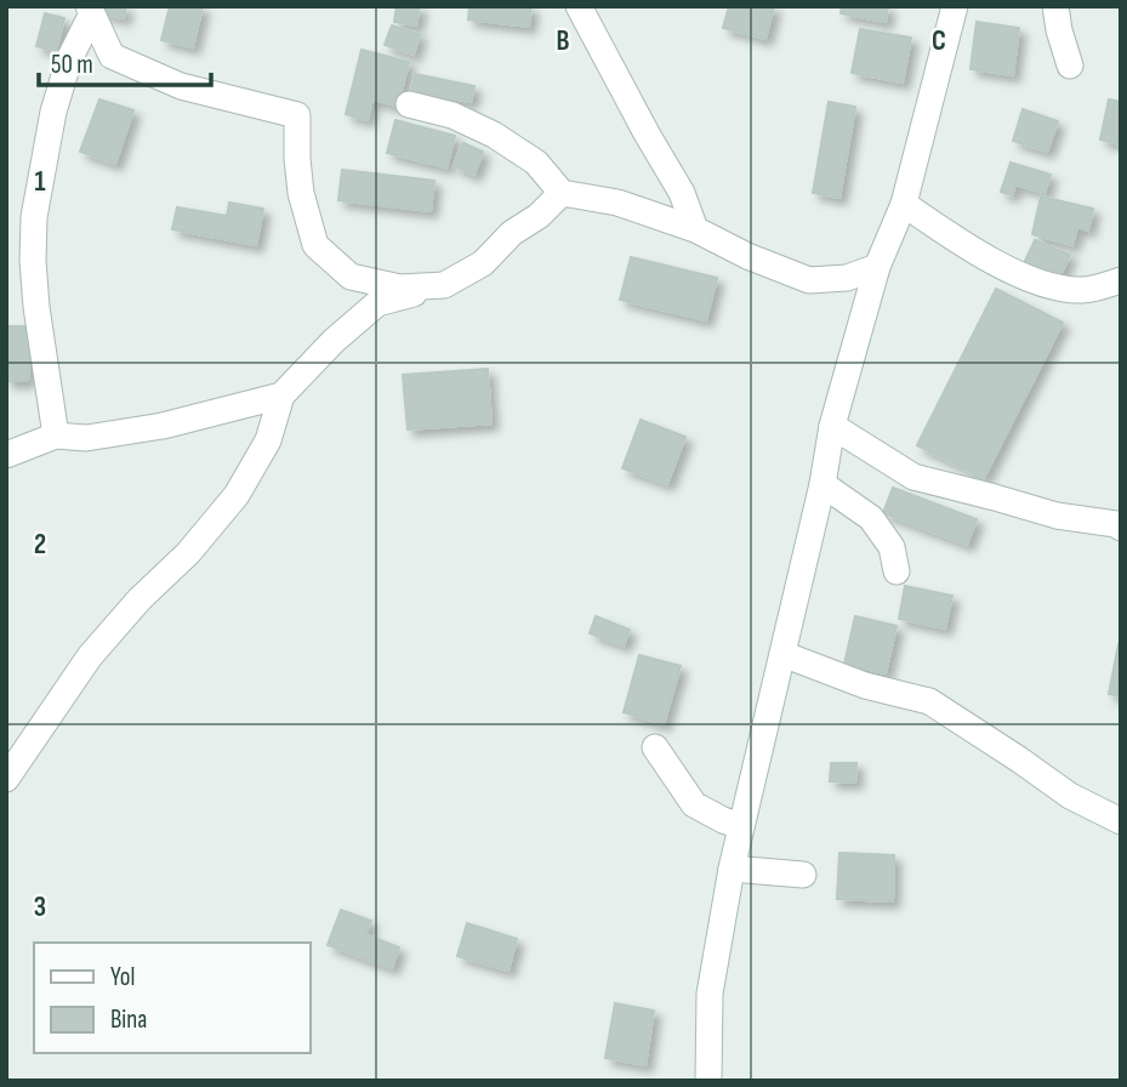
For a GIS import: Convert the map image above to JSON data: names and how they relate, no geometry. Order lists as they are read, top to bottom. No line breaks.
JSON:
{"legend":["Yol","Bina"],"scale_bar":"50 m","grid":{"columns":["B","C"],"rows":["1","2","3"]}}
